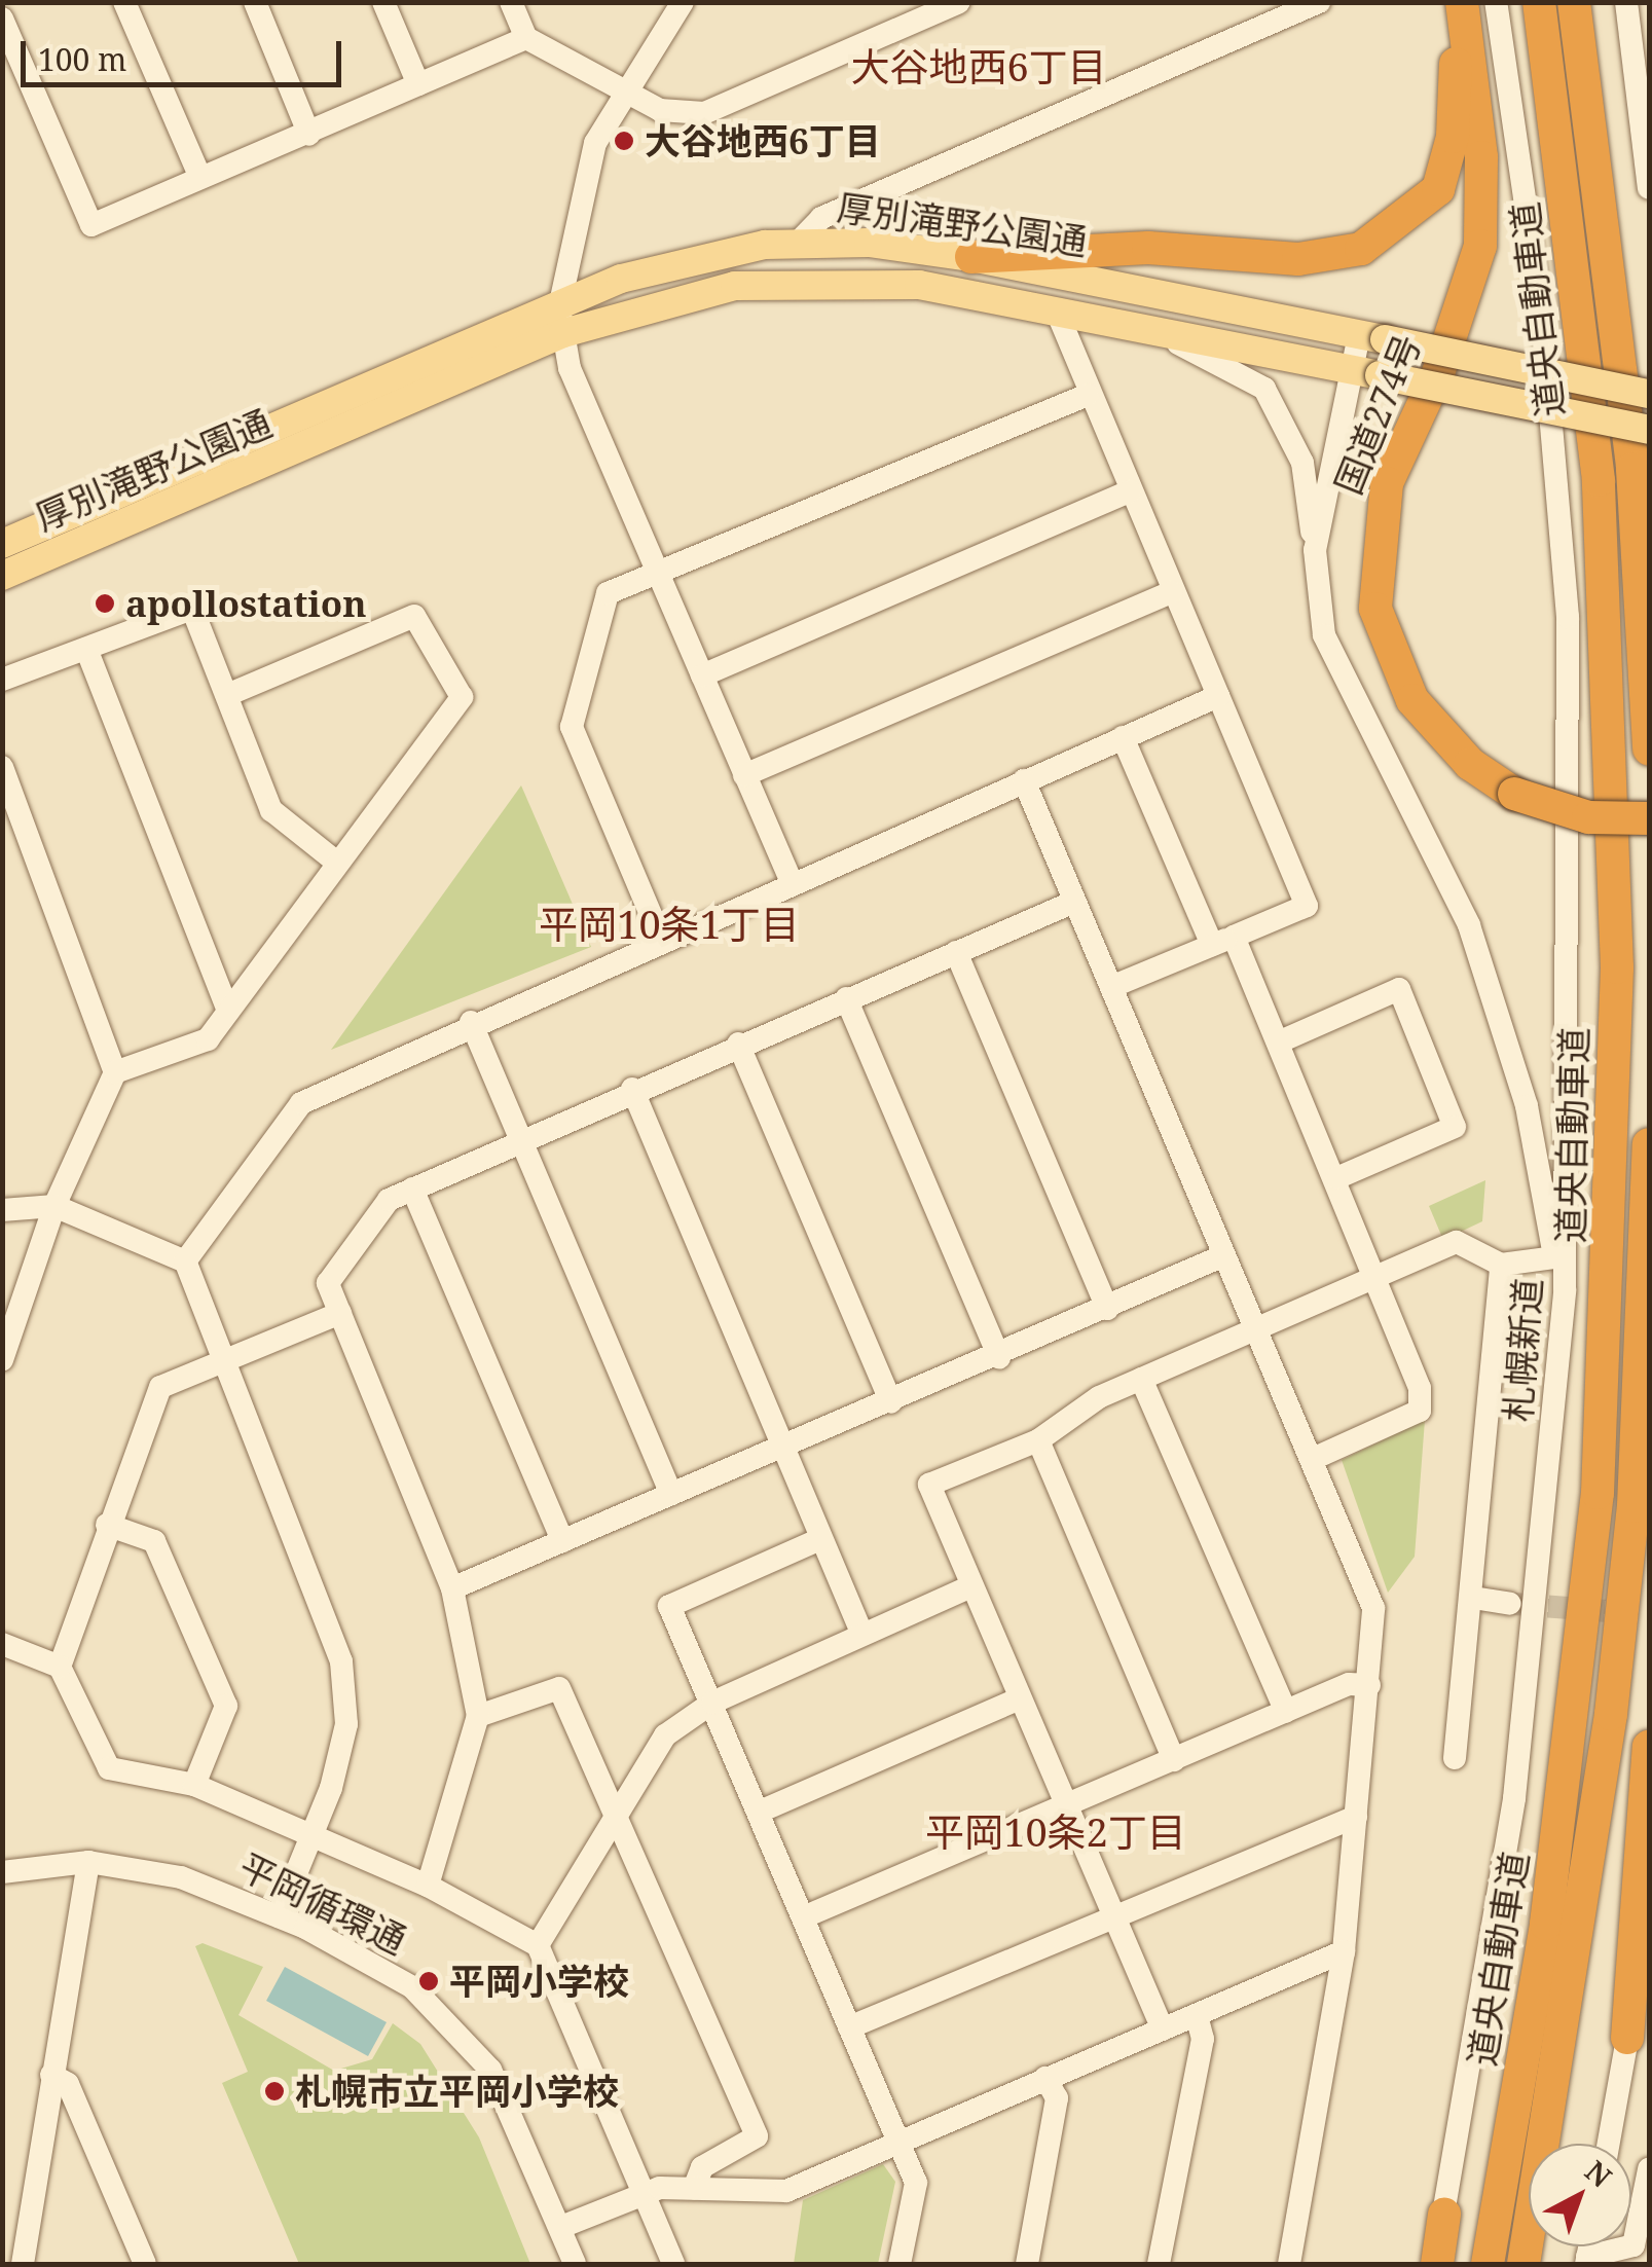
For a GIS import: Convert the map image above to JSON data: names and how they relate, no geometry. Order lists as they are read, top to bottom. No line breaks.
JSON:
{"streets":{"highway":["道央自動車道","国道274号"],"main road":["厚別滝野公園通"],"street":["札幌新道","平岡循環通"]},"districts":["大谷地西6丁目","平岡10条1丁目","平岡10条2丁目"],"places":["大谷地西6丁目","apollostation","平岡小学校","札幌市立平岡小学校"],"scale_bar":"100 m","north":"top right"}
